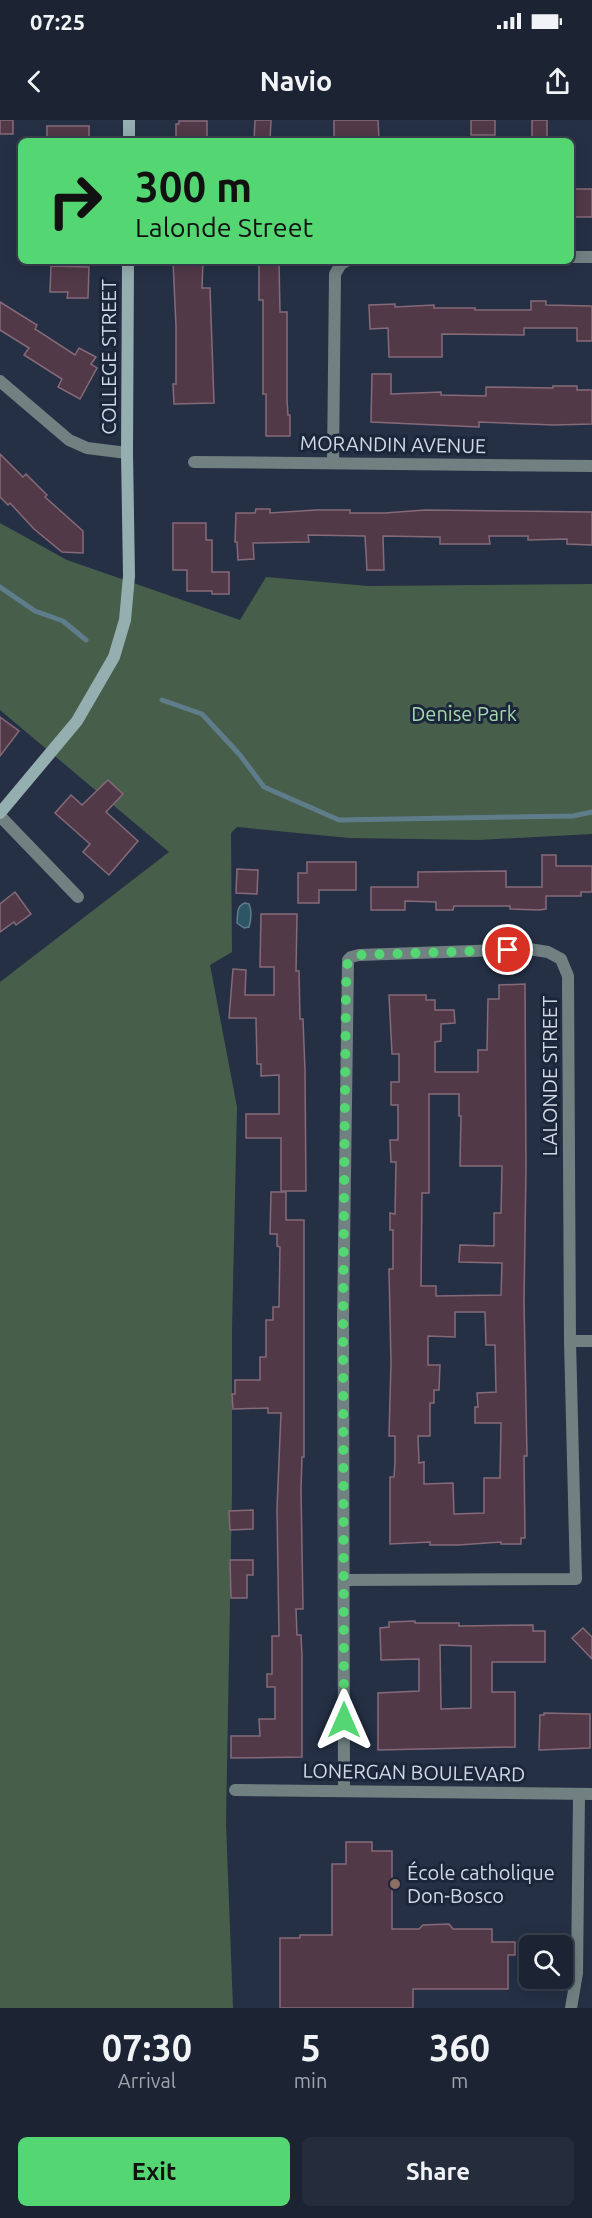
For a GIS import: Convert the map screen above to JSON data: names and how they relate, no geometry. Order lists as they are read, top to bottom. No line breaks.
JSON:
{"streets":{"street":["COLLEGE STREET","MORANDIN AVENUE","LALONDE STREET","LONERGAN BOULEVARD"]},"crossings":[["LALONDE STREET","LONERGAN BOULEVARD"]],"parks":["Denise Park"],"places":["École catholique Don-Bosco"],"page":{"status":"07:25","header":"Navio","turn":["300 m","Lalonde Street"],"eta":["07:30","Arrival","5","min","360","m"],"buttons":["Exit","Share"]}}
